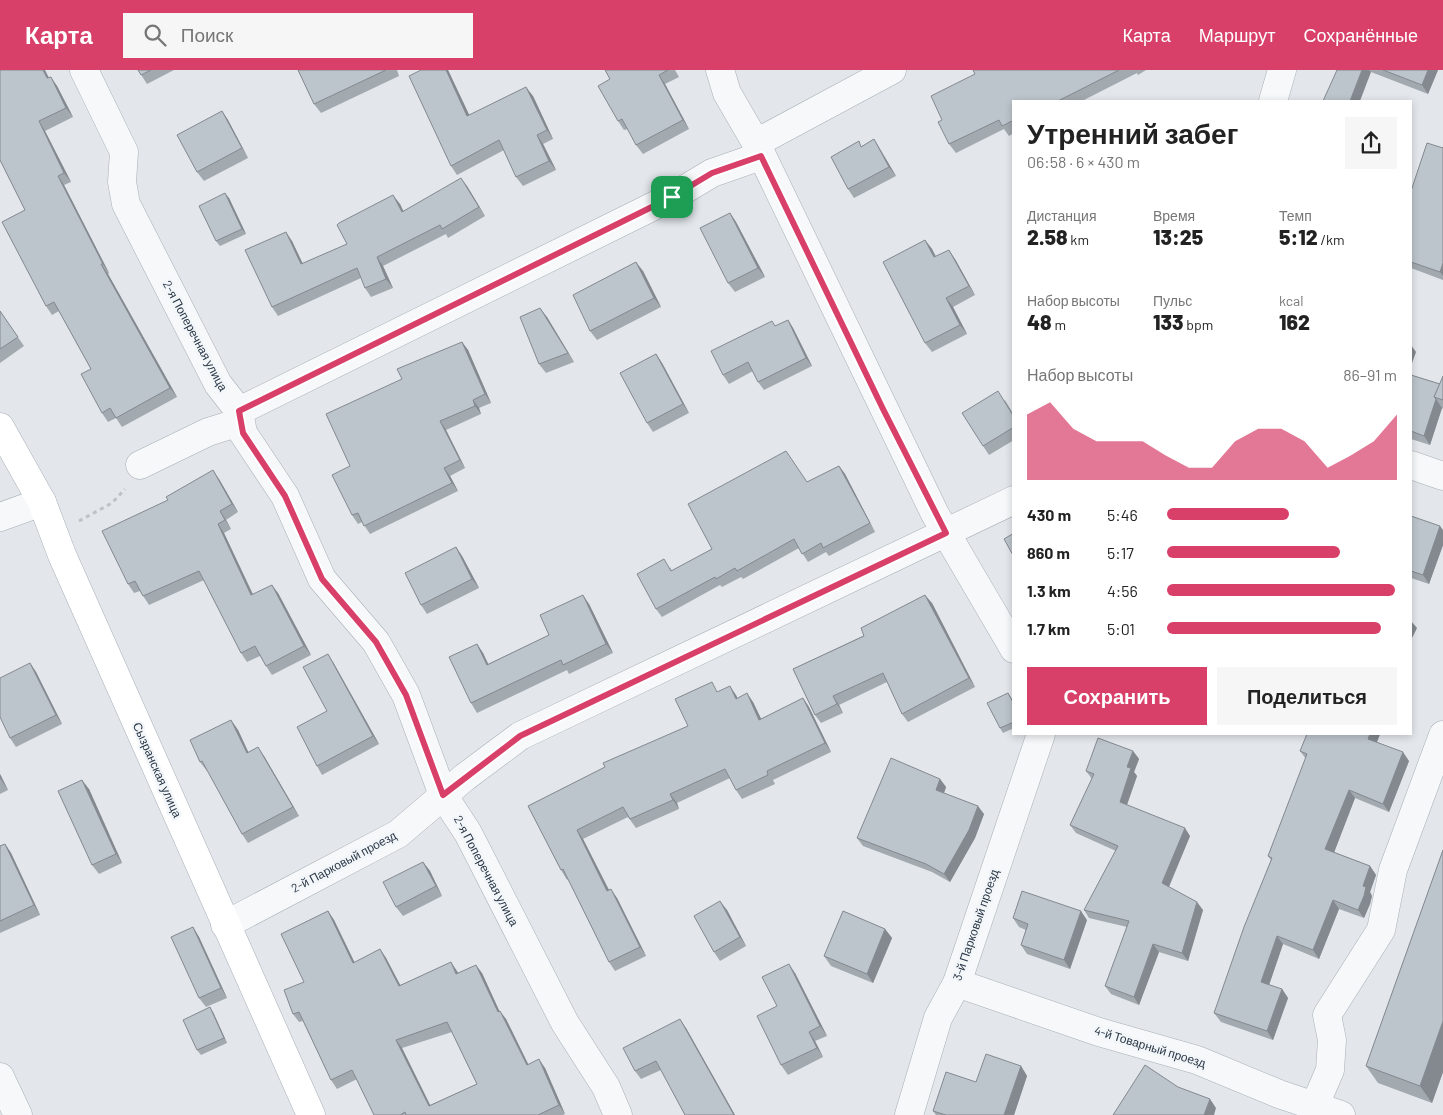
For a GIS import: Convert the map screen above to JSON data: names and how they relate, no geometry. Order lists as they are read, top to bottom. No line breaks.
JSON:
{"streets":{"street":["2-я Поперечная улица","Сызранская улица","2-й Парковый проезд","3-й Парковый проезд","4-й Товарный проезд"]},"crossings":[["2-я Поперечная улица","2-й Парковый проезд"],["Сызранская улица","2-й Парковый проезд"],["3-й Парковый проезд","4-й Товарный проезд"]],"page":{"header":"Карта","search":"Поиск","nav":["Карта","Маршрут","Сохранённые"],"heading":["Утренний забег","06:58 · 6 × 430 m"],"stats":[["Дистанция","2.58 km"],["Время","13:25"],["Темп","5:12 /km"],["Набор высоты","48 m"],["Пульс","133 bpm"],["kcal","162"]],"chart":["Набор высоты","86–91 m"],"list":[{"name":"430 m","note":"5:46"},{"name":"860 m","note":"5:17"},{"name":"1.3 km","note":"4:56"},{"name":"1.7 km","note":"5:01"}],"buttons":["Сохранить","Поделиться"]}}
